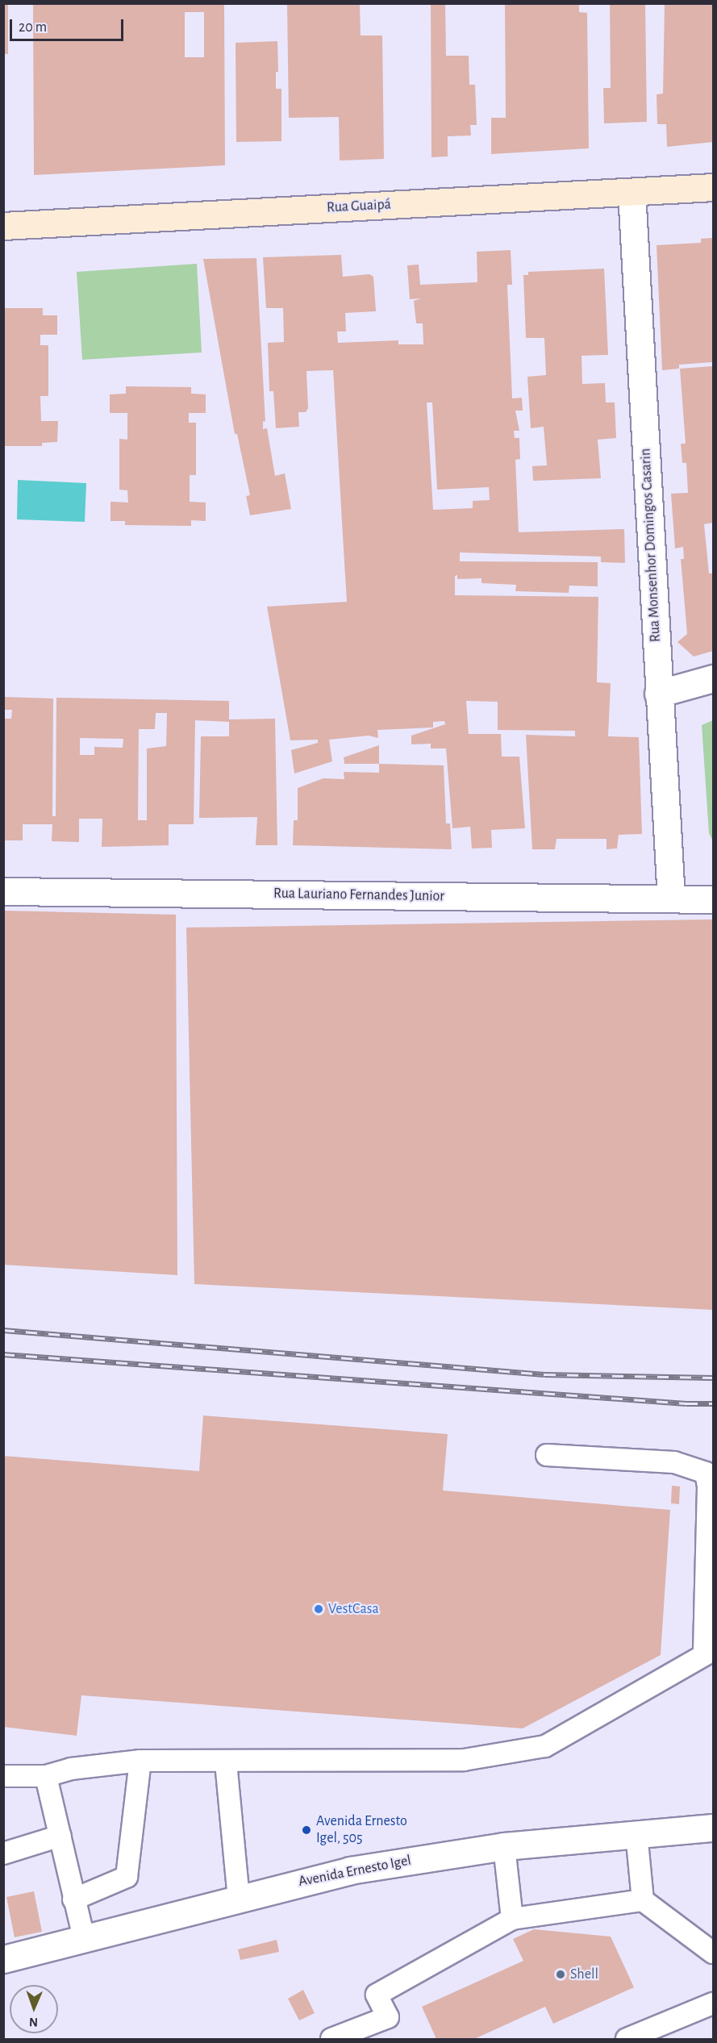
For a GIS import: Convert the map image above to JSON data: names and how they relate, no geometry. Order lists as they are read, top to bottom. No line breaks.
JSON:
{"streets":{"main road":["Rua Guaipá"],"street":["Rua Monsenhor Domingos Casarin","Rua Lauriano Fernandes Junior","Avenida Ernesto Igel"]},"crossings":[["Rua Guaipá","Rua Monsenhor Domingos Casarin"],["Rua Monsenhor Domingos Casarin","Rua Lauriano Fernandes Junior"]],"places":["VestCasa","Avenida Ernesto Igel, 505","Shell"],"scale_bar":"20 m","north":"bottom"}
